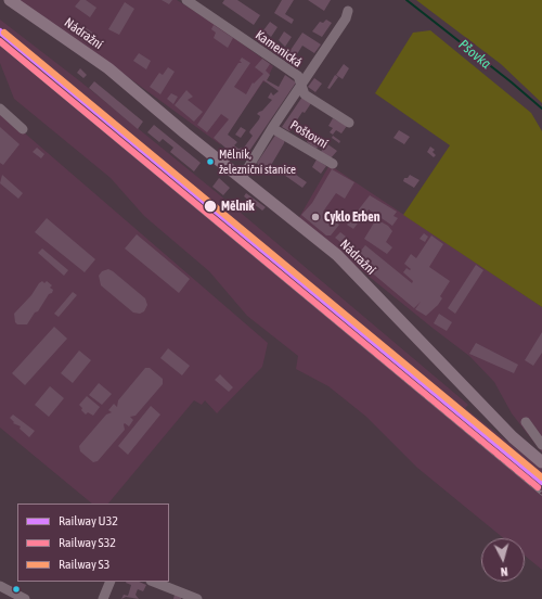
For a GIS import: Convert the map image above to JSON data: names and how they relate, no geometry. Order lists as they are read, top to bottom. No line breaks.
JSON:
{"streets":{"main road":["Nádražní"],"street":["Kamenická","Poštovní"]},"water":["Pšovka"],"places":["Mělník, železniční stanice","Mělník","Cyklo Erben"],"lines":["rail line U32","rail line S3","rail line S32"],"legend":["Railway U32","Railway S32","Railway S3"],"north":"bottom"}
